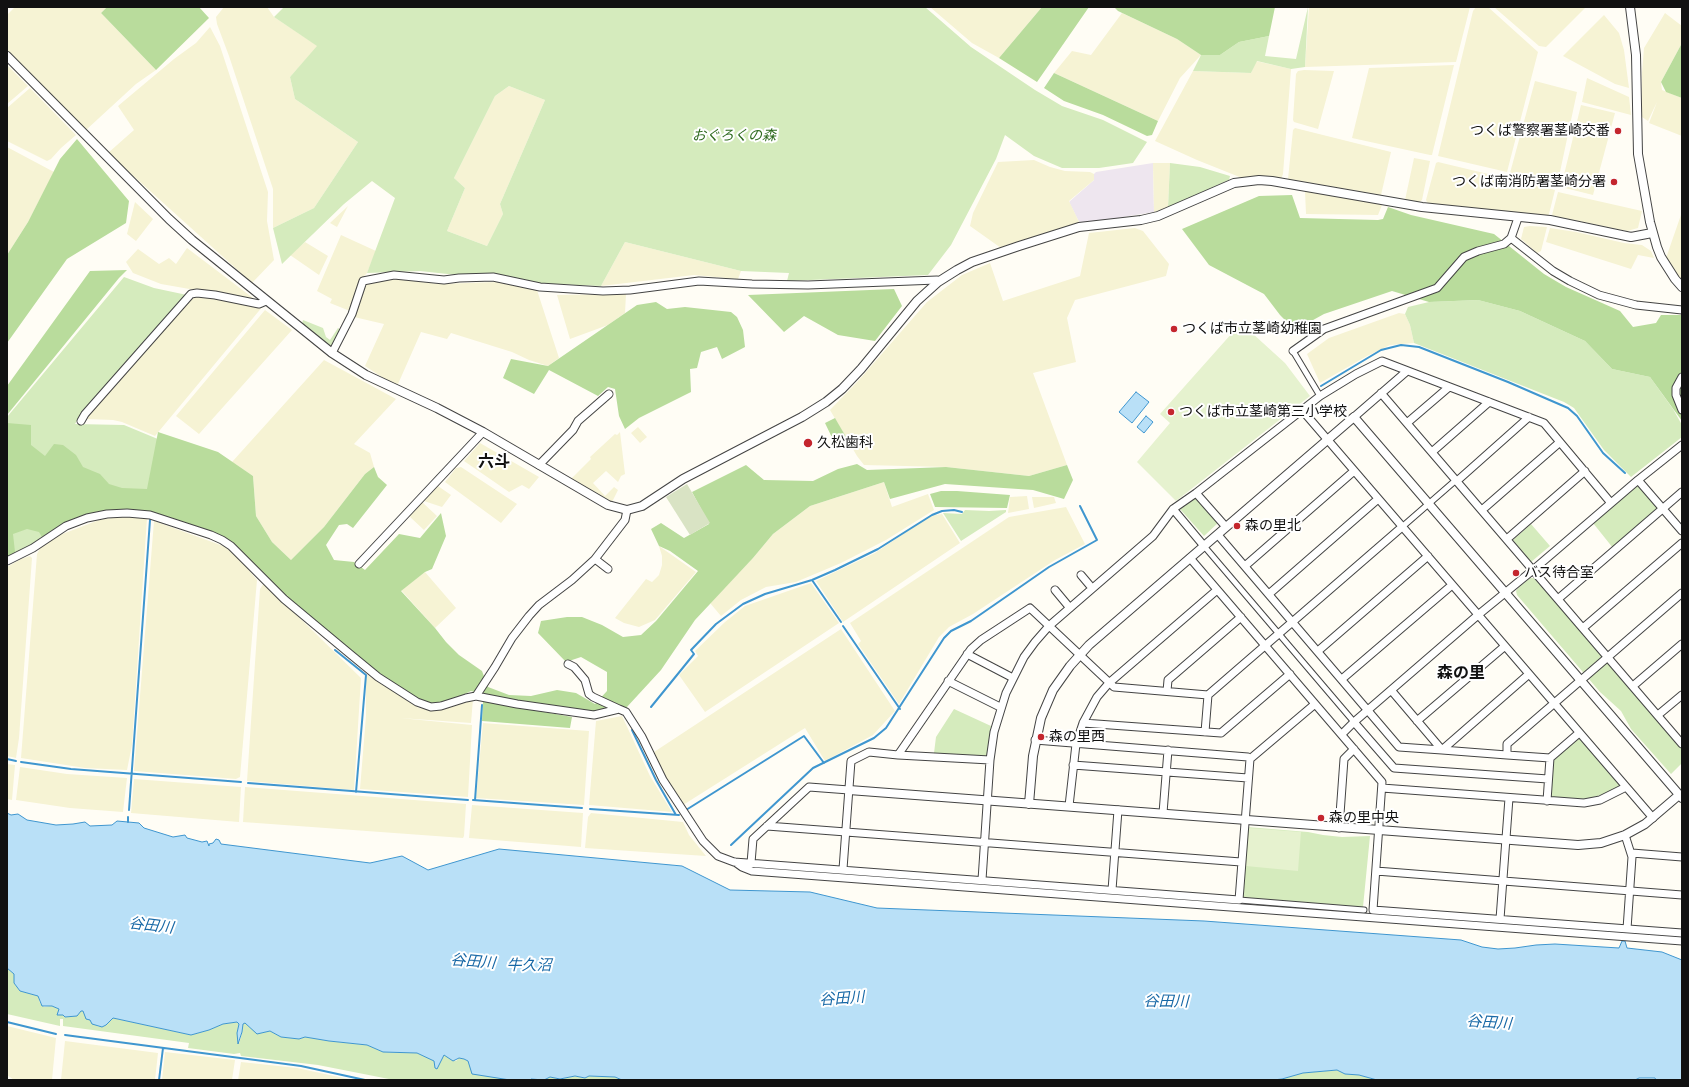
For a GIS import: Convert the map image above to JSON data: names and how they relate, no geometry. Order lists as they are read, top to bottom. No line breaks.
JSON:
{"districts":["六斗","森の里"],"water":["谷田川","牛久沼"],"parks":["おぐろくの森"],"places":["つくば警察署茎崎交番","つくば南消防署茎崎分署","つくば市立茎崎幼稚園","つくば市立茎崎第三小学校","久松歯科","森の里北","バス待合室","森の里西","森の里中央"]}
